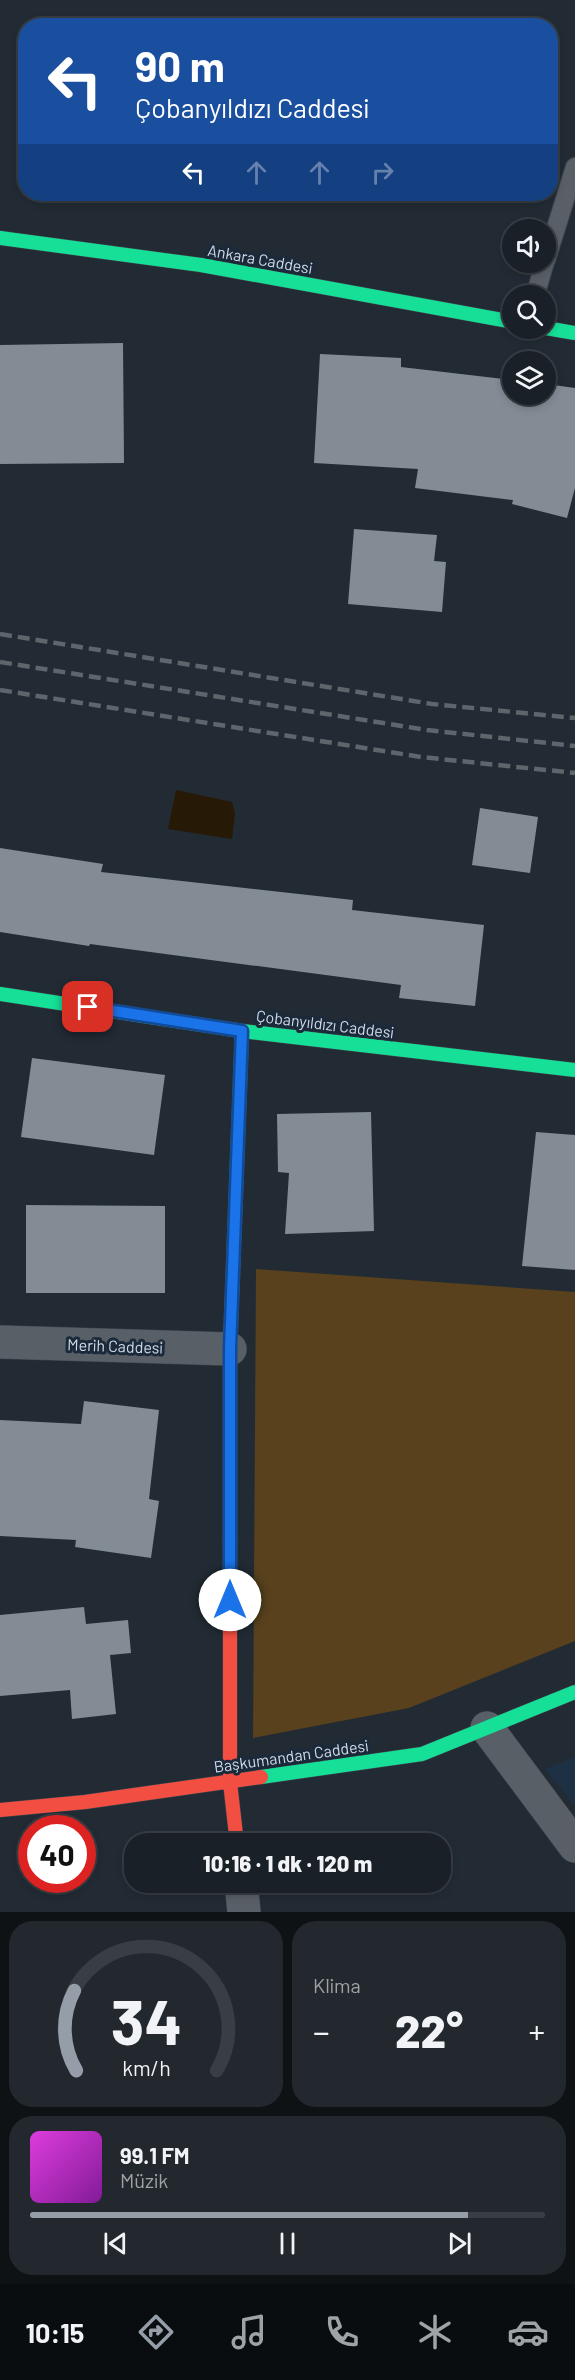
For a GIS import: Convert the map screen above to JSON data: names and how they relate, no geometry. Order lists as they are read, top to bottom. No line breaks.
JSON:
{"streets":{"street":["Ankara Caddesi","Çobanyıldızı Caddesi","Merih Caddesi","Başkumandan Caddesi"]},"page":{"turn":["90 m","Çobanyıldızı Caddesi"],"limit":"40","trip":"10:16 · 1 dk · 120 m","tile":"Klima","heat":["−","22°","+"],"song":["99.1 FM","Müzik"],"tabs":"10:15","gauge":["34","km/h"]}}
